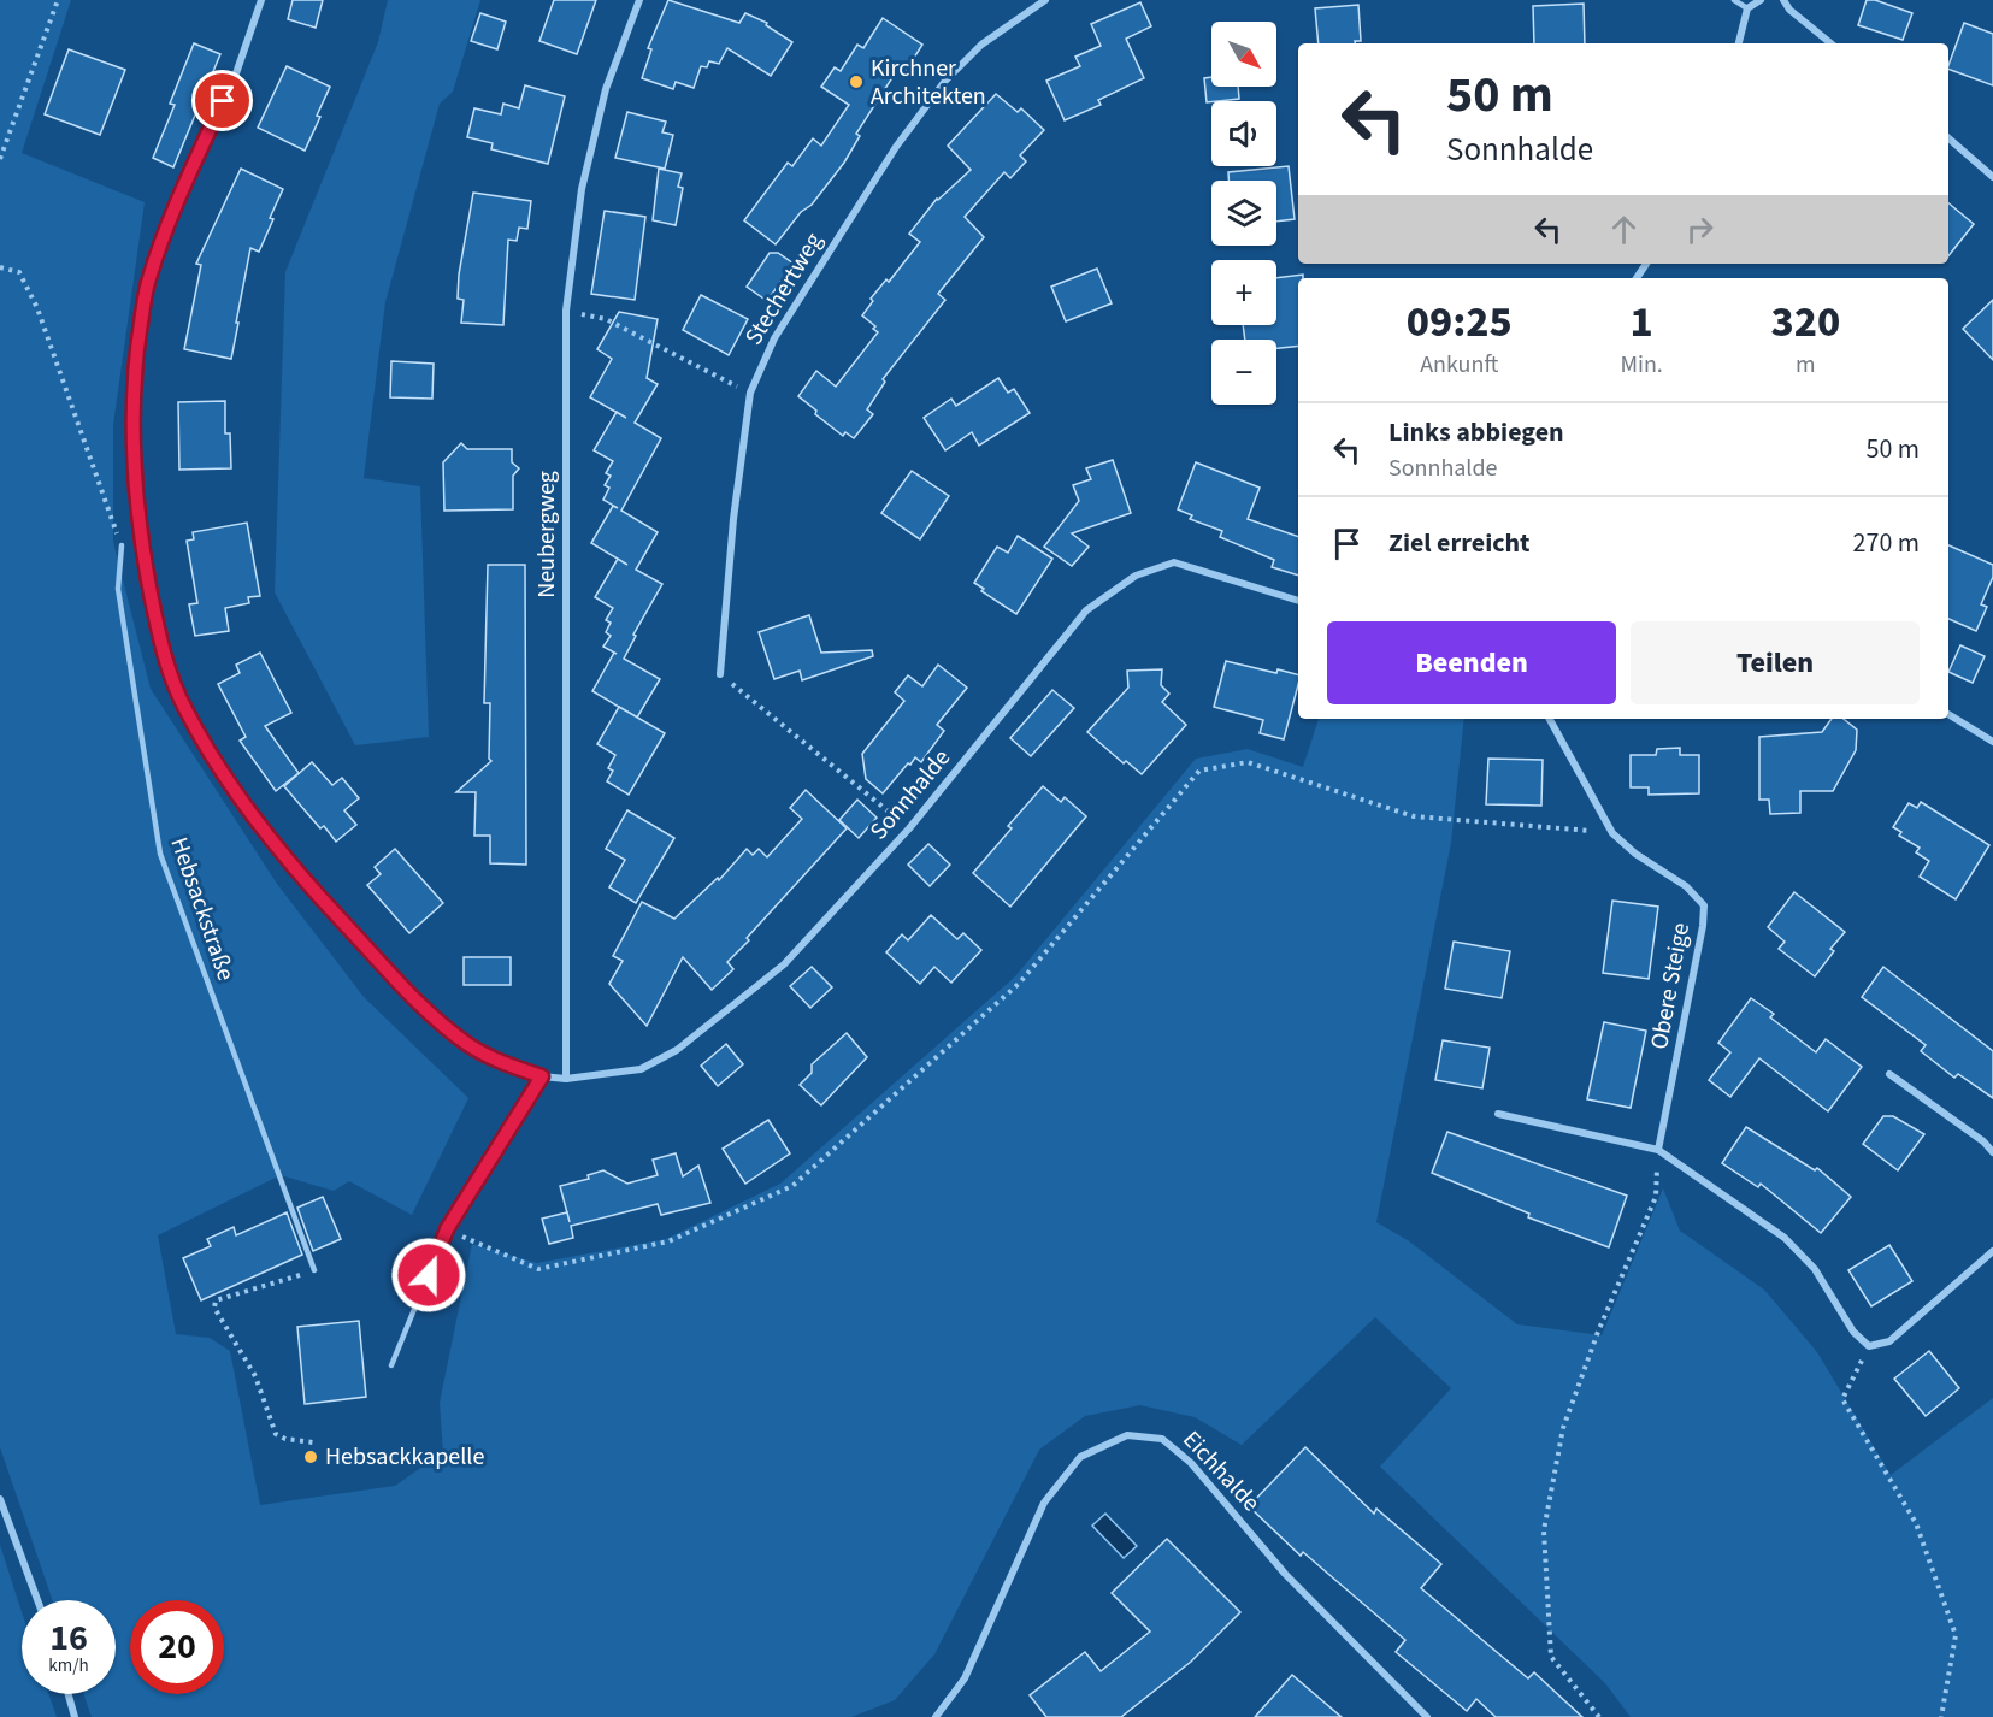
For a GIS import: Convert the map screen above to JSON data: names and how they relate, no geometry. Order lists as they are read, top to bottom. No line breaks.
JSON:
{"streets":{"street":["Stechertweg","Neubergweg","Sonnhalde","Obere Steige","Eichhalde"],"lane":["Hebsackstraße"]},"crossings":[["Neubergweg","Sonnhalde"]],"places":["Kirchner Architekten","Hebsackkapelle"],"north":"bottom right","page":{"map_buttons":["+","−"],"turn":["50 m","Sonnhalde"],"eta":["09:25","Ankunft","1","Min.","320","m"],"list":[{"name":"Links abbiegen","note":"Sonnhalde","value":"50 m"},{"name":"Ziel erreicht","value":"270 m"}],"buttons":["Beenden","Teilen"],"speed":"16 km/h","limit":"20"}}
